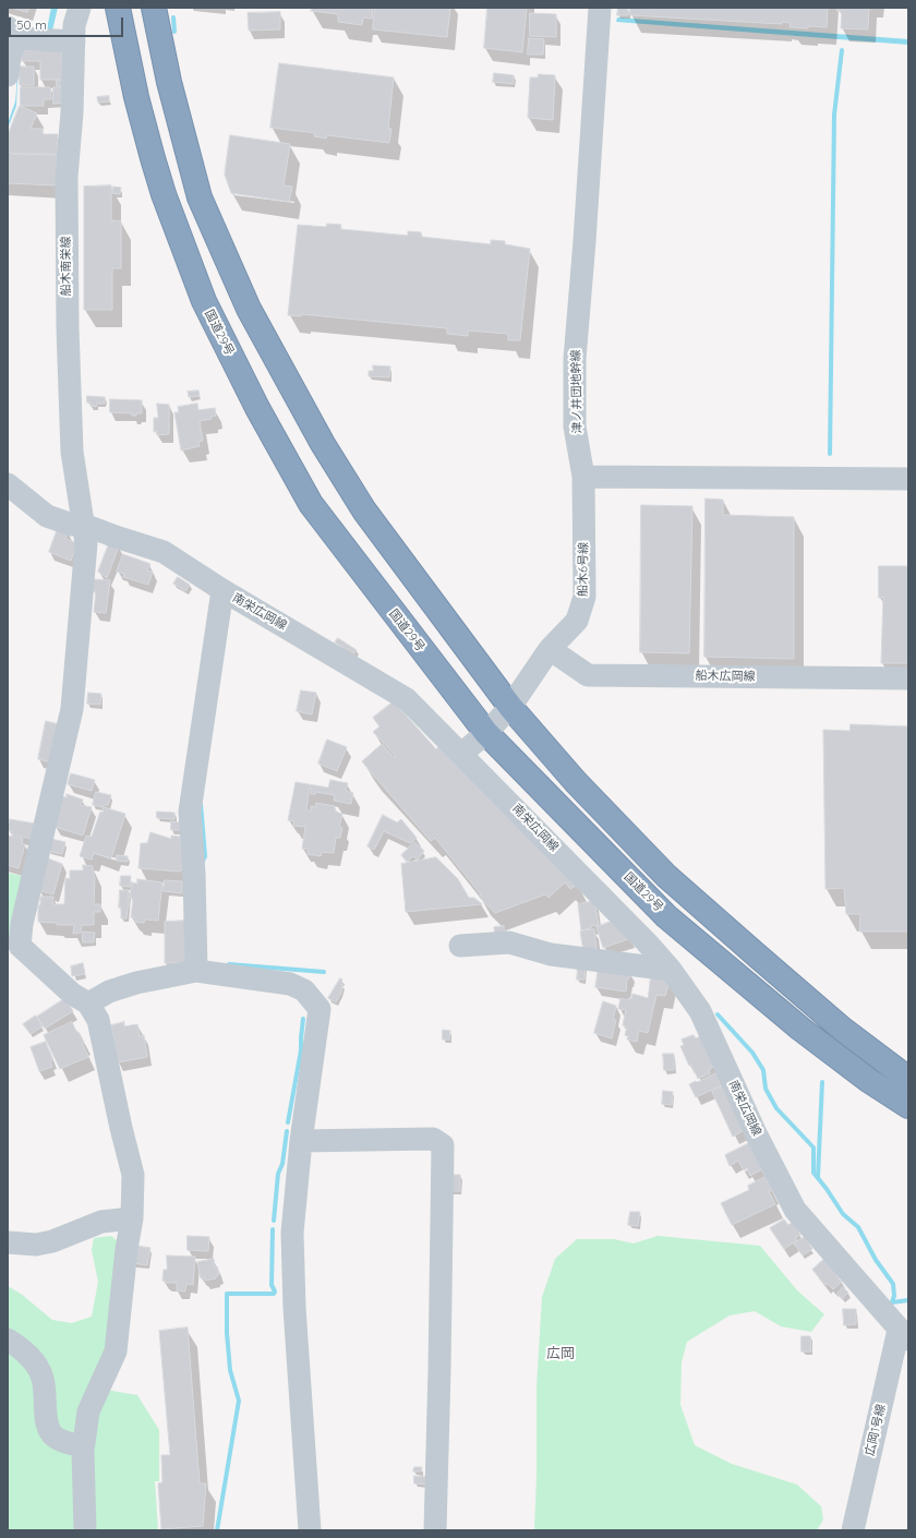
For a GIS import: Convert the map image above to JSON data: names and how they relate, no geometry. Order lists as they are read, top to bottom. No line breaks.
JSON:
{"streets":{"highway":["国道29号"],"street":["船木南栄線","津ノ井団地幹線","船木6号線","南栄広岡線","船木広岡線","広岡1号線"]},"crossings":[["船木南栄線","南栄広岡線"],["国道29号","船木6号線"],["津ノ井団地幹線","船木6号線"],["船木6号線","南栄広岡線"],["船木6号線","船木広岡線"],["南栄広岡線","広岡1号線"]],"districts":["広岡"],"scale_bar":"50 m"}
